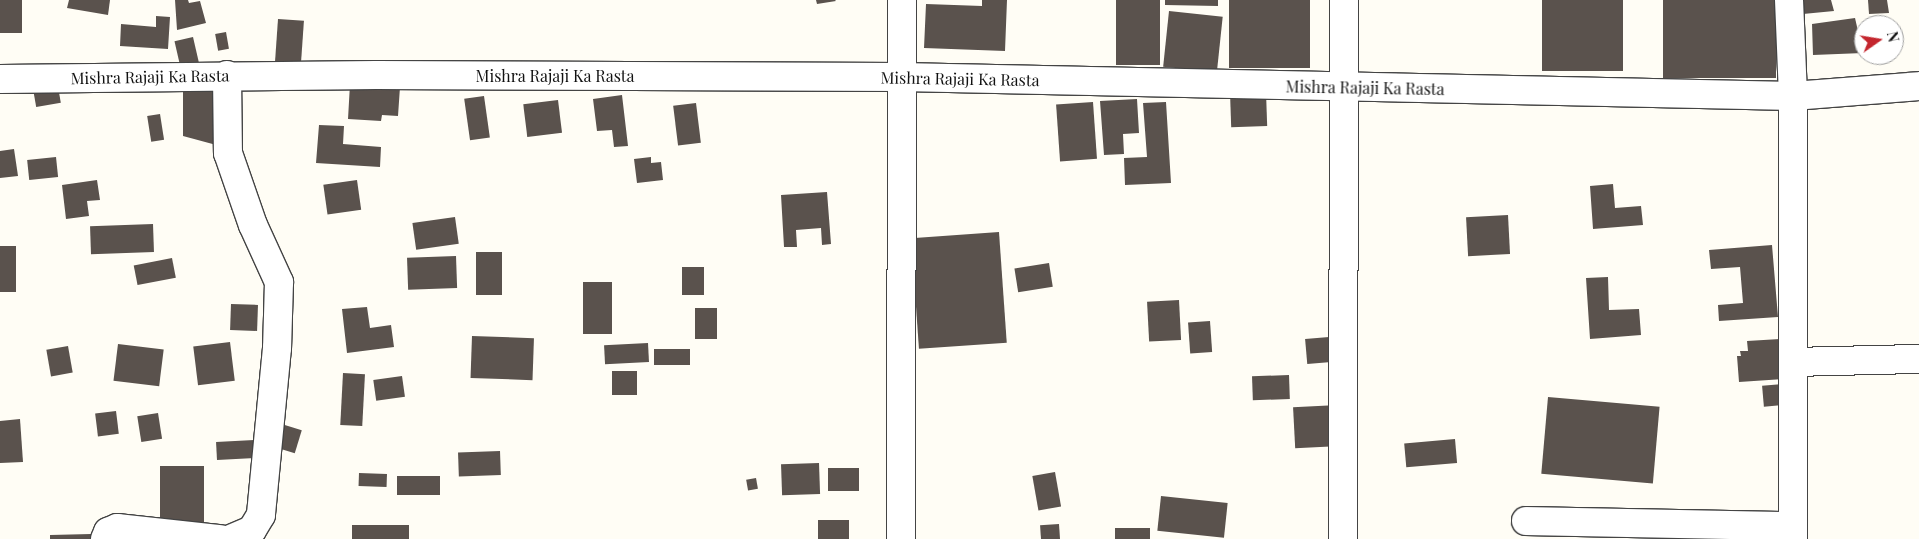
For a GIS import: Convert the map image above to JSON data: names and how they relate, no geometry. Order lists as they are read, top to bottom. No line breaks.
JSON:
{"streets":{"street":["Mishra Rajaji Ka Rasta"]},"north":"right"}
